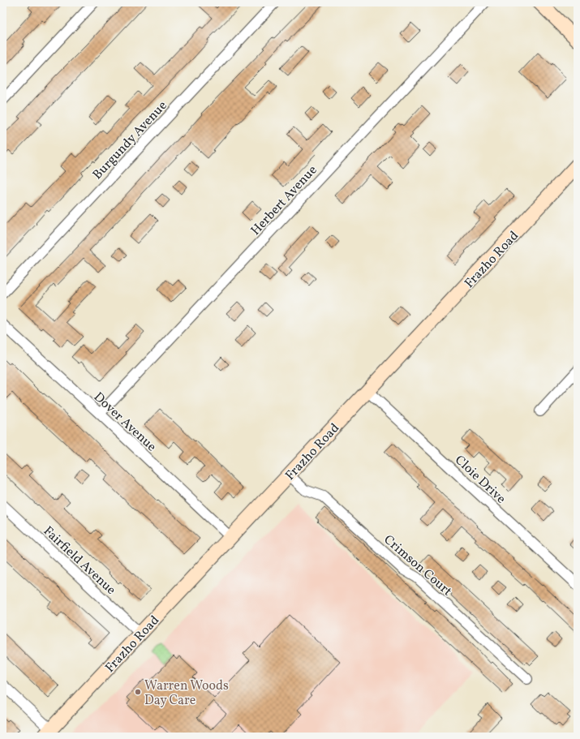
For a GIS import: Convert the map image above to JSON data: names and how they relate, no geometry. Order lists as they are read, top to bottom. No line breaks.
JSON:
{"streets":{"street":["Burgundy Avenue","Herbert Avenue","Frazho Road","Dover Avenue","Cloie Drive","Fairfield Avenue","Crimson Court"]},"crossings":[["Herbert Avenue","Dover Avenue"],["Frazho Road","Dover Avenue"],["Frazho Road","Cloie Drive"],["Frazho Road","Fairfield Avenue"],["Frazho Road","Crimson Court"]],"places":["Warren Woods Day Care"]}
